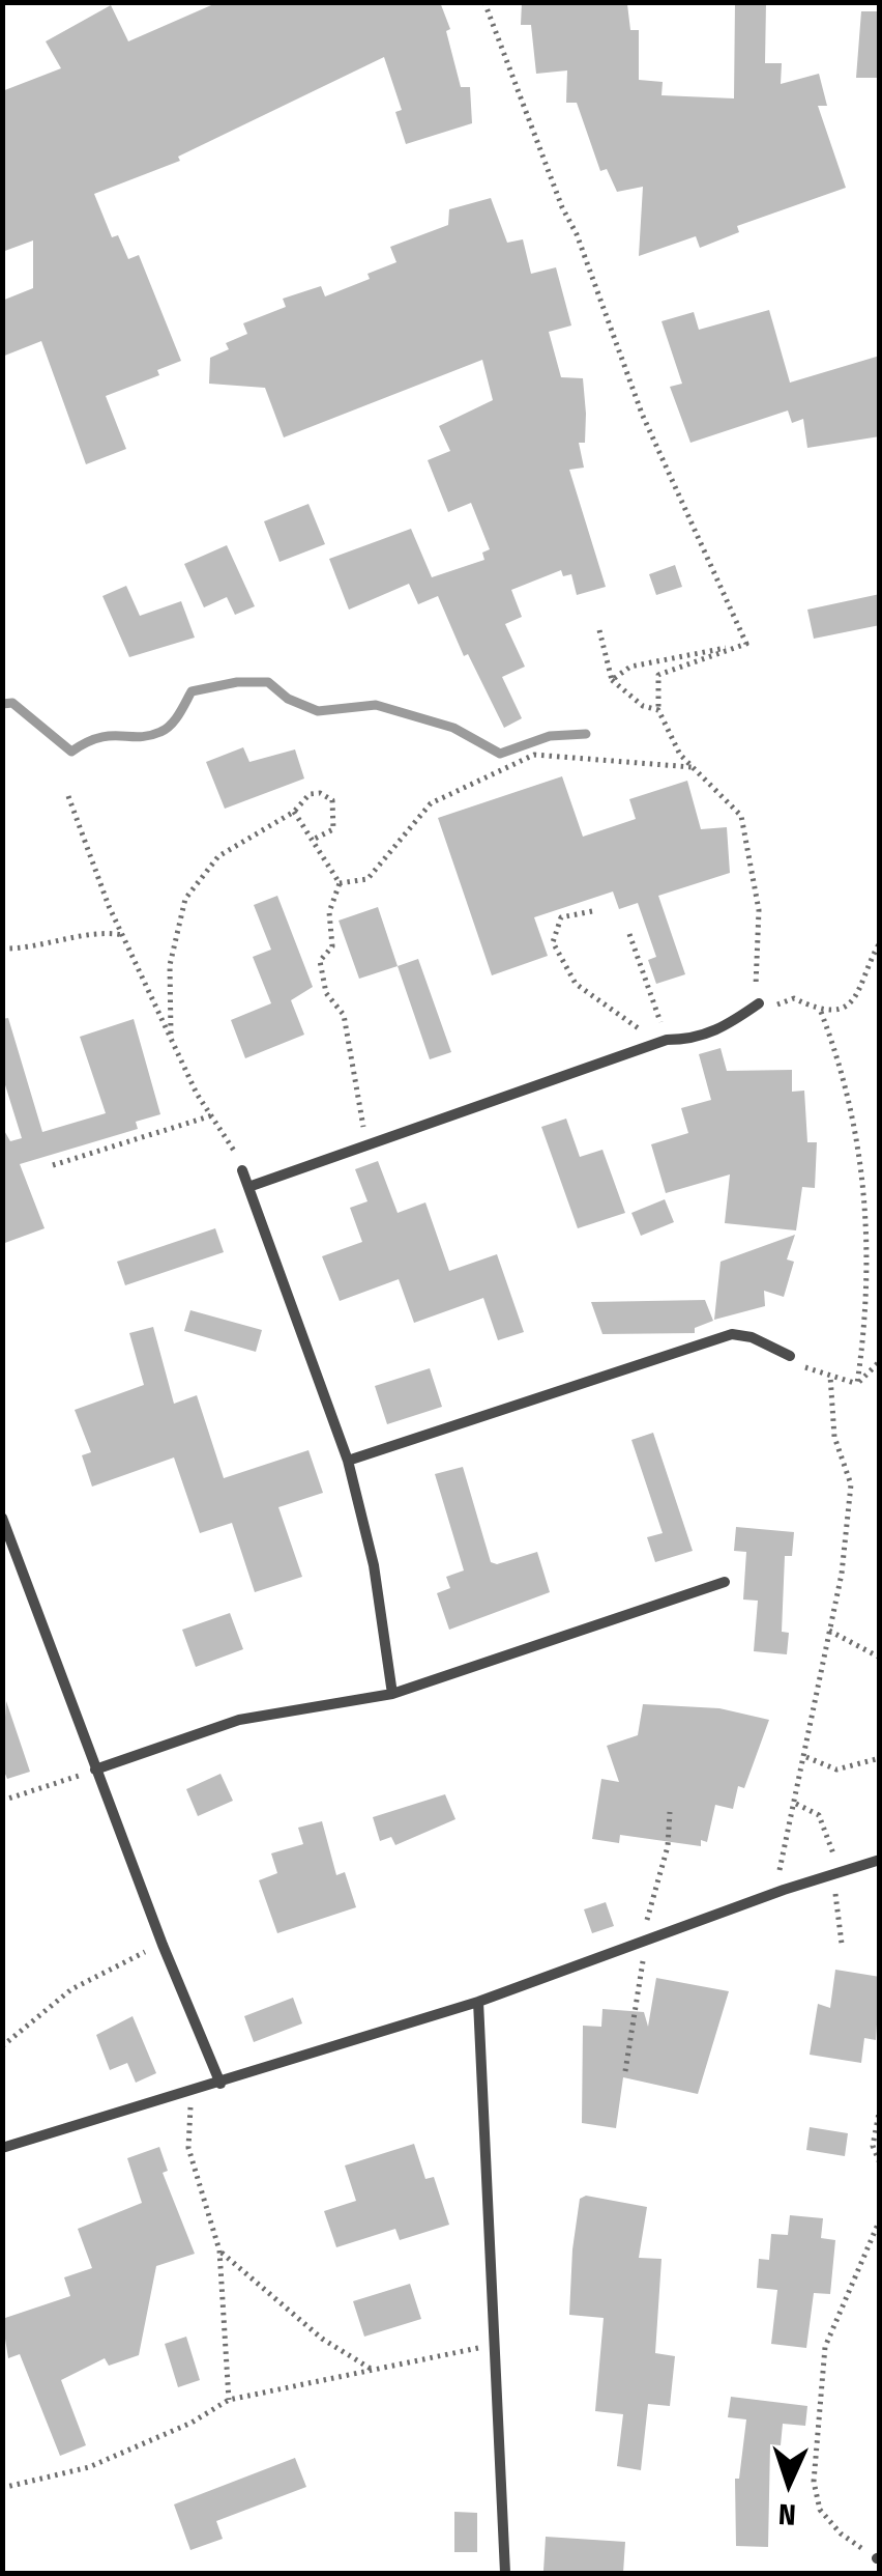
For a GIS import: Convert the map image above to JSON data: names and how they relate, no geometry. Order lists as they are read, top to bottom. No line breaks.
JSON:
{"north":"bottom"}
